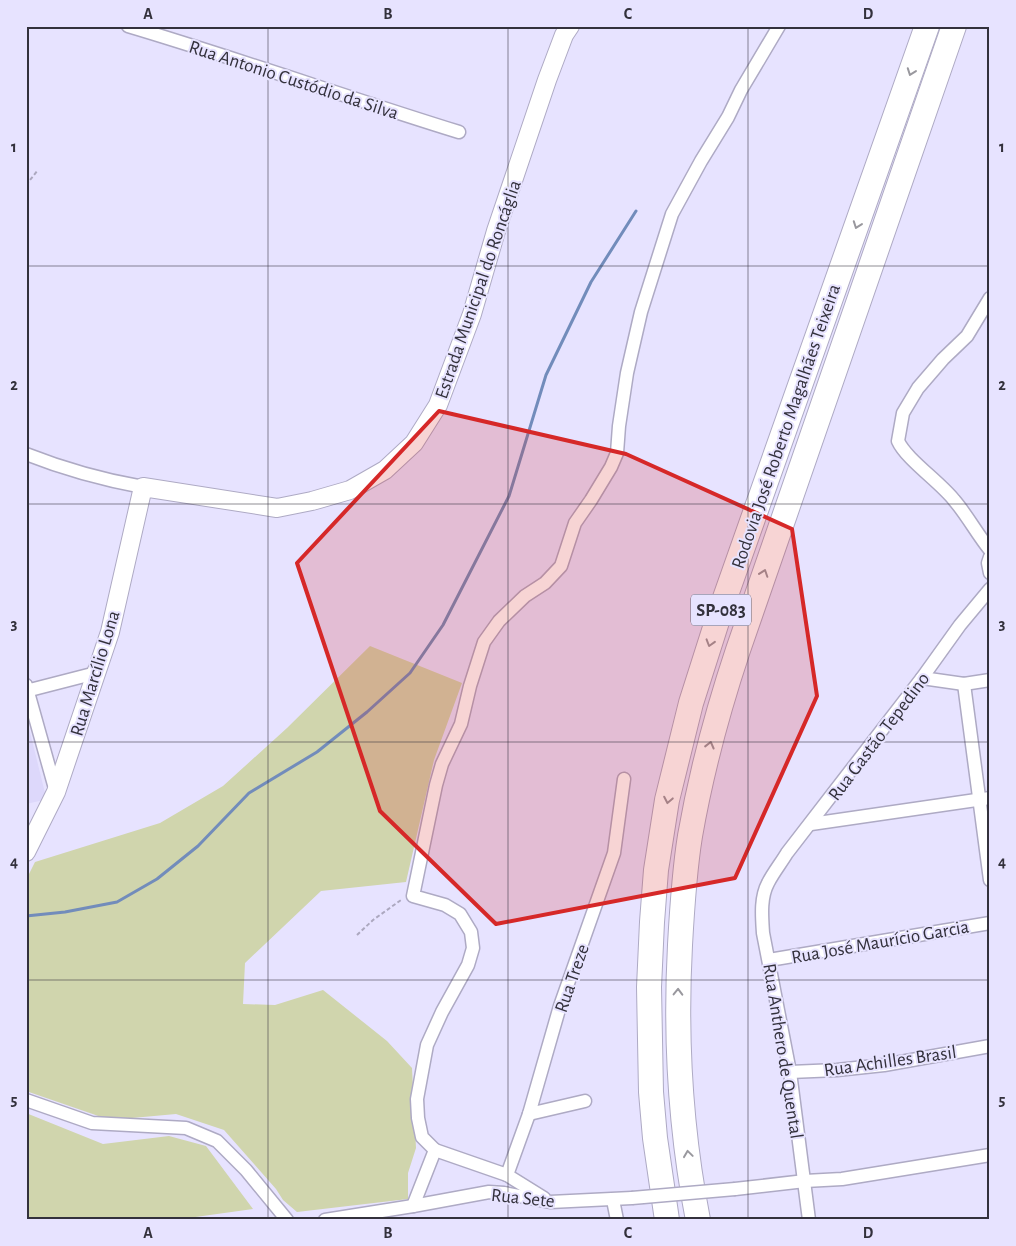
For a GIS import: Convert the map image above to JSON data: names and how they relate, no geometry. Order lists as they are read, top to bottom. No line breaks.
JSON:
{"streets":{"highway":["Rodovia José Roberto Magalhães Teixeira","SP-083"],"street":["Rua Antonio Custódio da Silva","Estrada Municipal do Roncáglia","Rua Marcílio Lona","Rua Gastão Tepedino","Rua José Maurício Garcia","Rua Treze","Rua Anthero de Quental","Rua Achilles Brasil","Rua Sete"]},"crossings":[["Estrada Municipal do Roncáglia","Rua Marcílio Lona"],["Rua Gastão Tepedino","Rua Anthero de Quental"],["Rua José Maurício Garcia","Rua Anthero de Quental"],["Rua Anthero de Quental","Rua Achilles Brasil"],["Rua Anthero de Quental","Rua Sete"]],"grid":{"columns":["A","B","C","D"],"rows":["1","2","3","4","5"]}}
